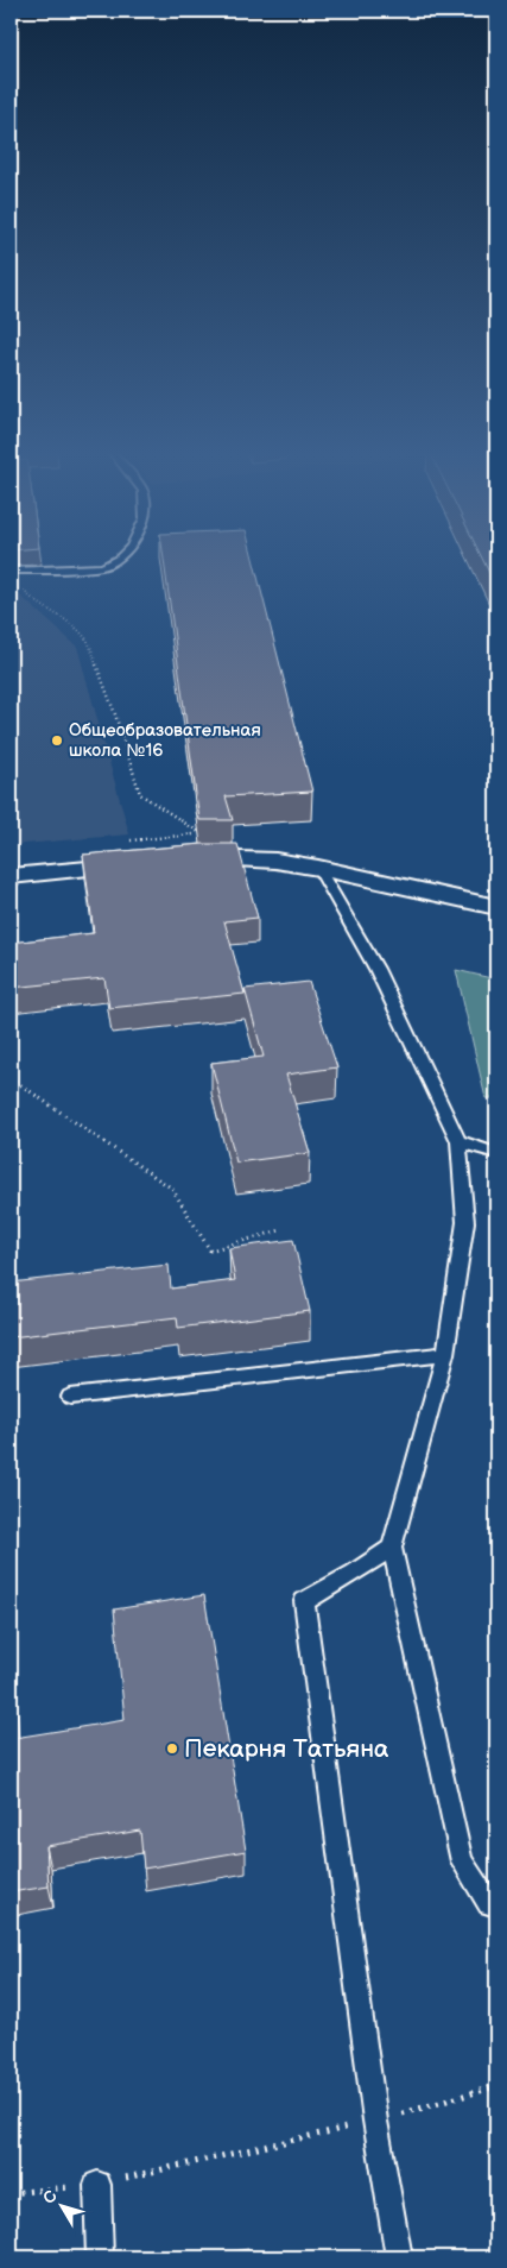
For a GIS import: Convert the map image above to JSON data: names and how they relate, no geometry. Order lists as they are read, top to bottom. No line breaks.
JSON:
{"places":["Общеобразовательная школа №16","Пекарня Татьяна"],"north":"top left"}
